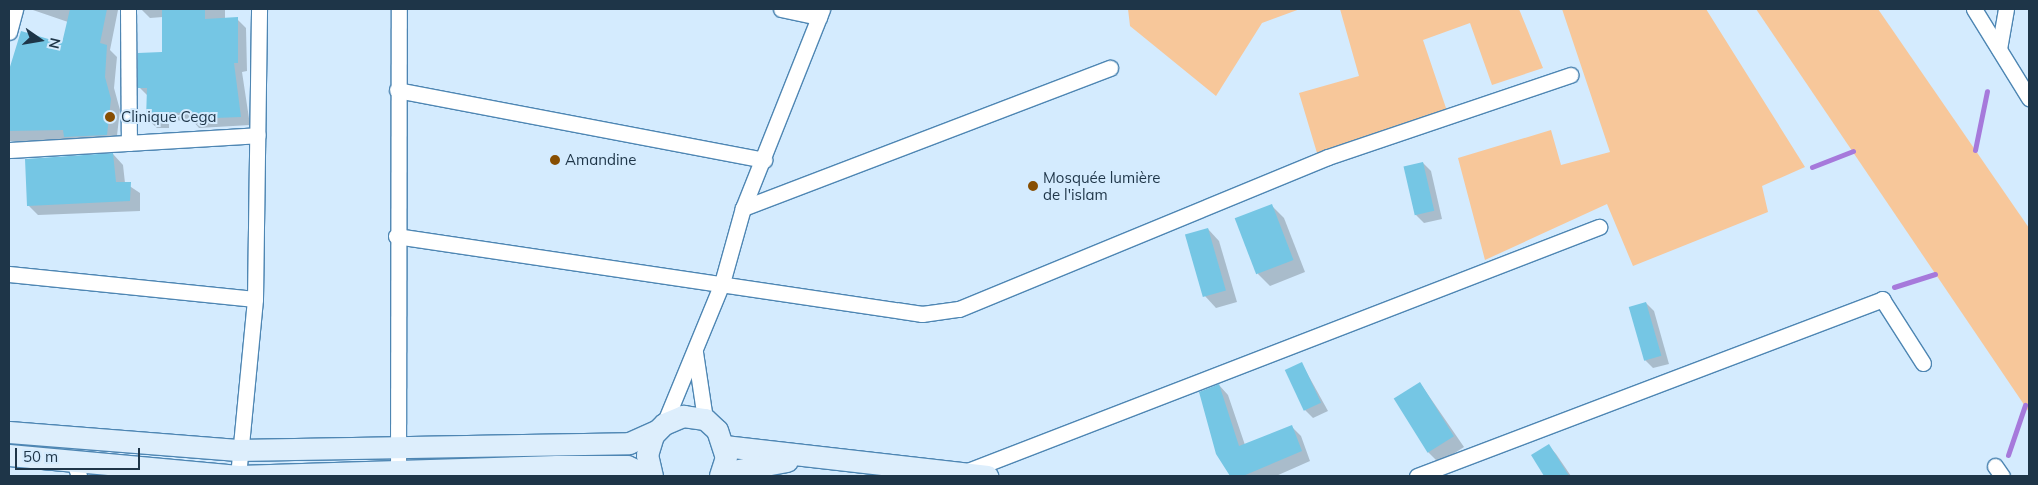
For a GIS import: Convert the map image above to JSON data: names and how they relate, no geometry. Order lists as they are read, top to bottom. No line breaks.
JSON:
{"places":["Clinique Cega","Amandine","Mosquée lumière de l'islam"],"scale_bar":"50 m","north":"right"}
